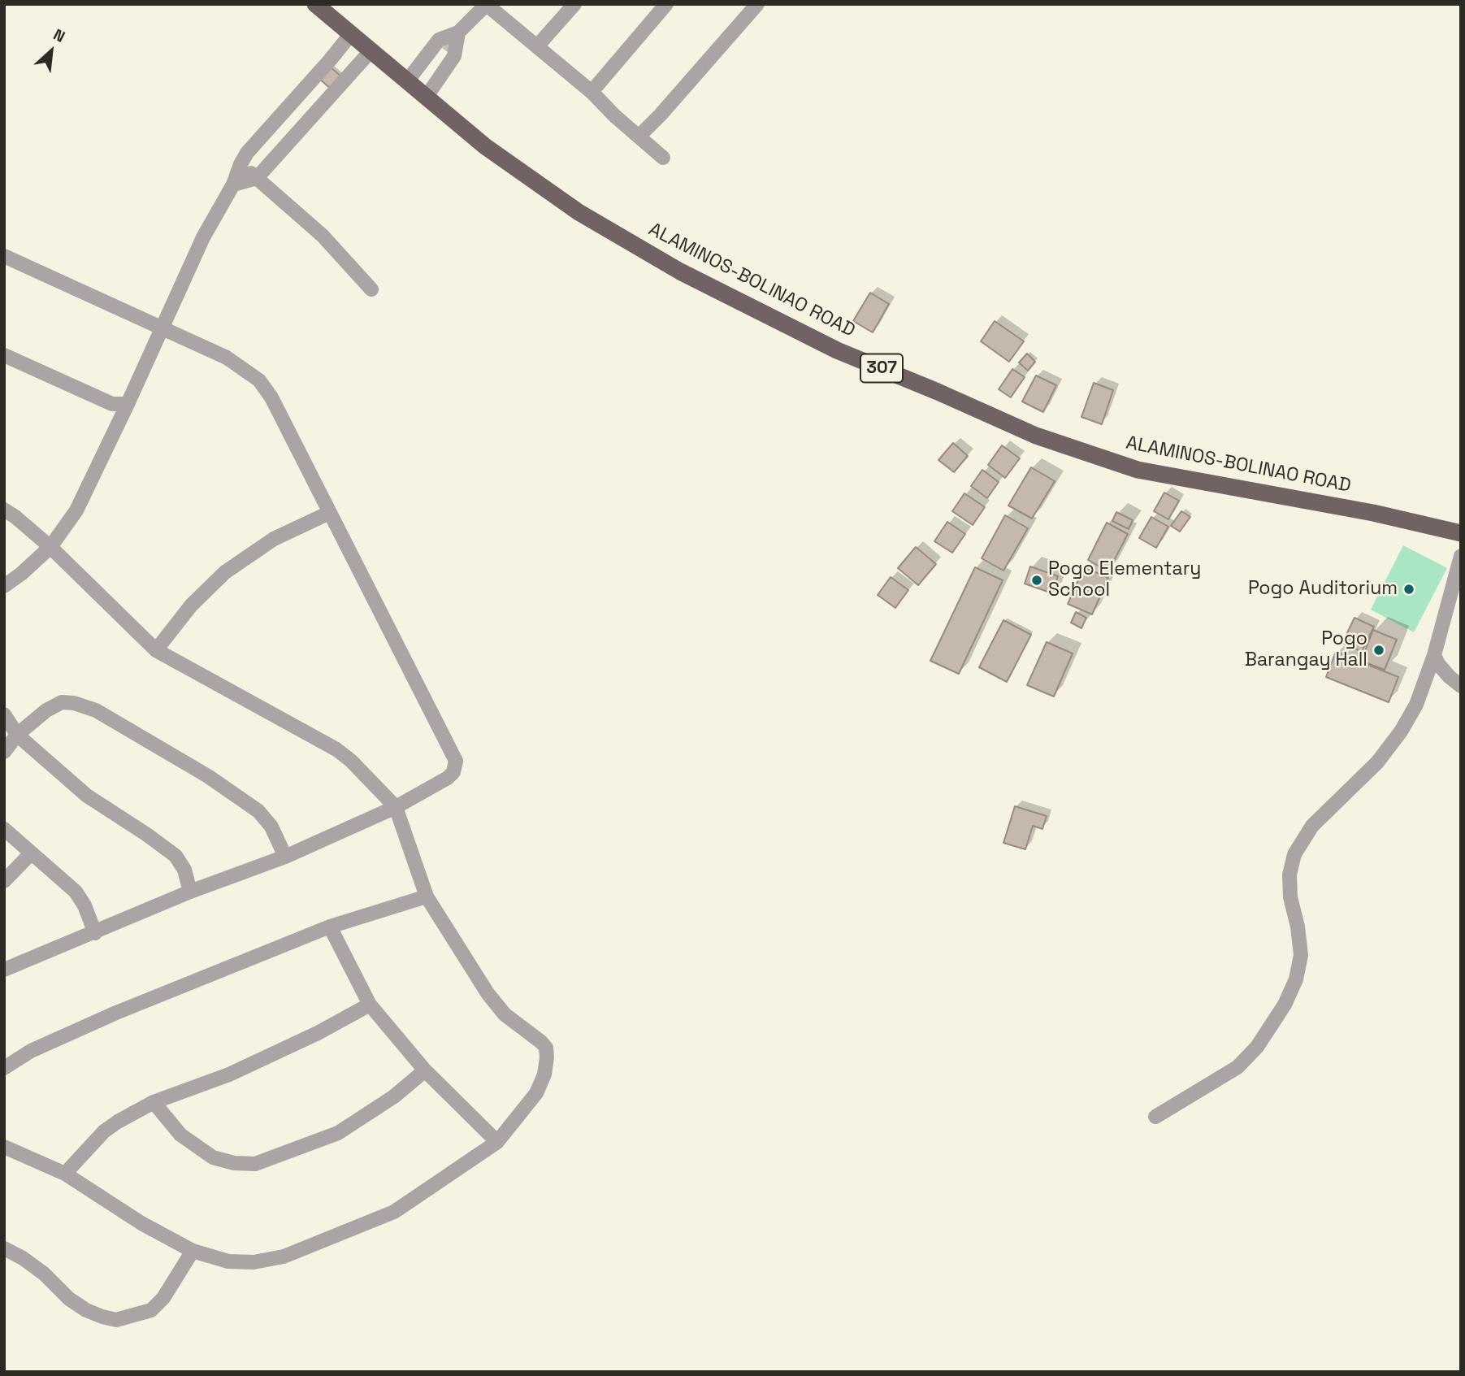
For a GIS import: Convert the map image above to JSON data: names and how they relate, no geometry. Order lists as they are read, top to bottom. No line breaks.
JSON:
{"streets":{"main road":["ALAMINOS-BOLINAO ROAD","307"]},"places":["Pogo Elementary School","Pogo Auditorium","Pogo Barangay Hall"],"north":"top right"}
